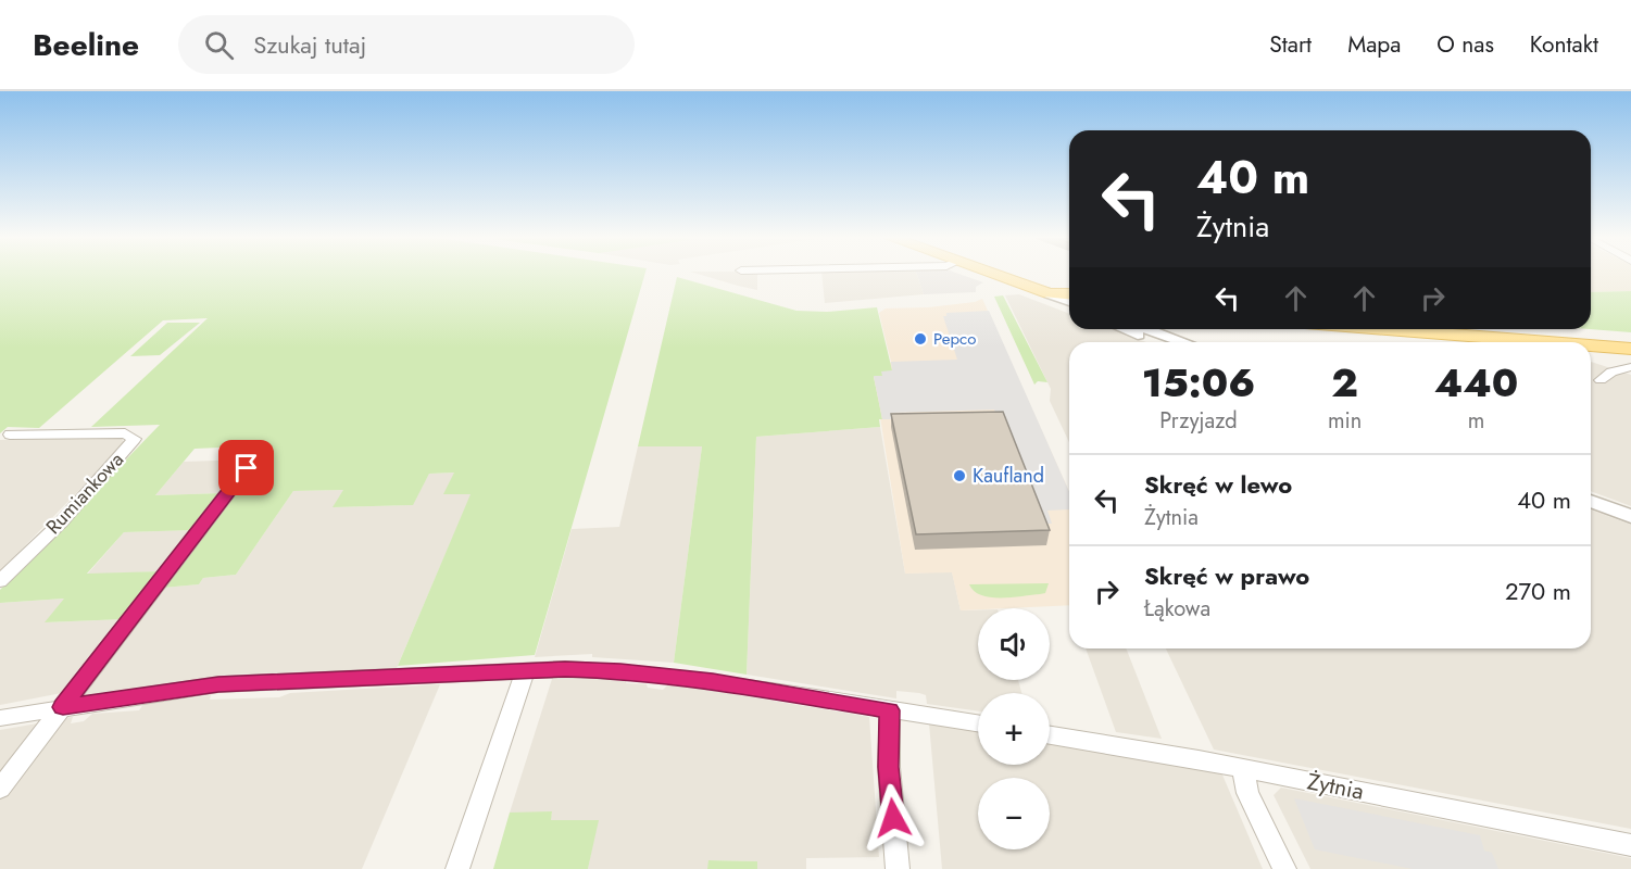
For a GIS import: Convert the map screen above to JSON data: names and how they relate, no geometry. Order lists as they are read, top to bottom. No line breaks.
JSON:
{"streets":{"street":["Rumiankowa","Żytnia"]},"places":["Pepco","Kaufland"],"page":{"header":"Beeline","search":"Szukaj tutaj","nav":["Start","Mapa","O nas","Kontakt"],"turn":["40 m","Żytnia"],"eta":["15:06","Przyjazd","2","min","440","m"],"list":[{"name":"Skręć w lewo","note":"Żytnia","value":"40 m"},{"name":"Skręć w prawo","note":"Łąkowa","value":"270 m"}],"map_buttons":["+","−"]}}
